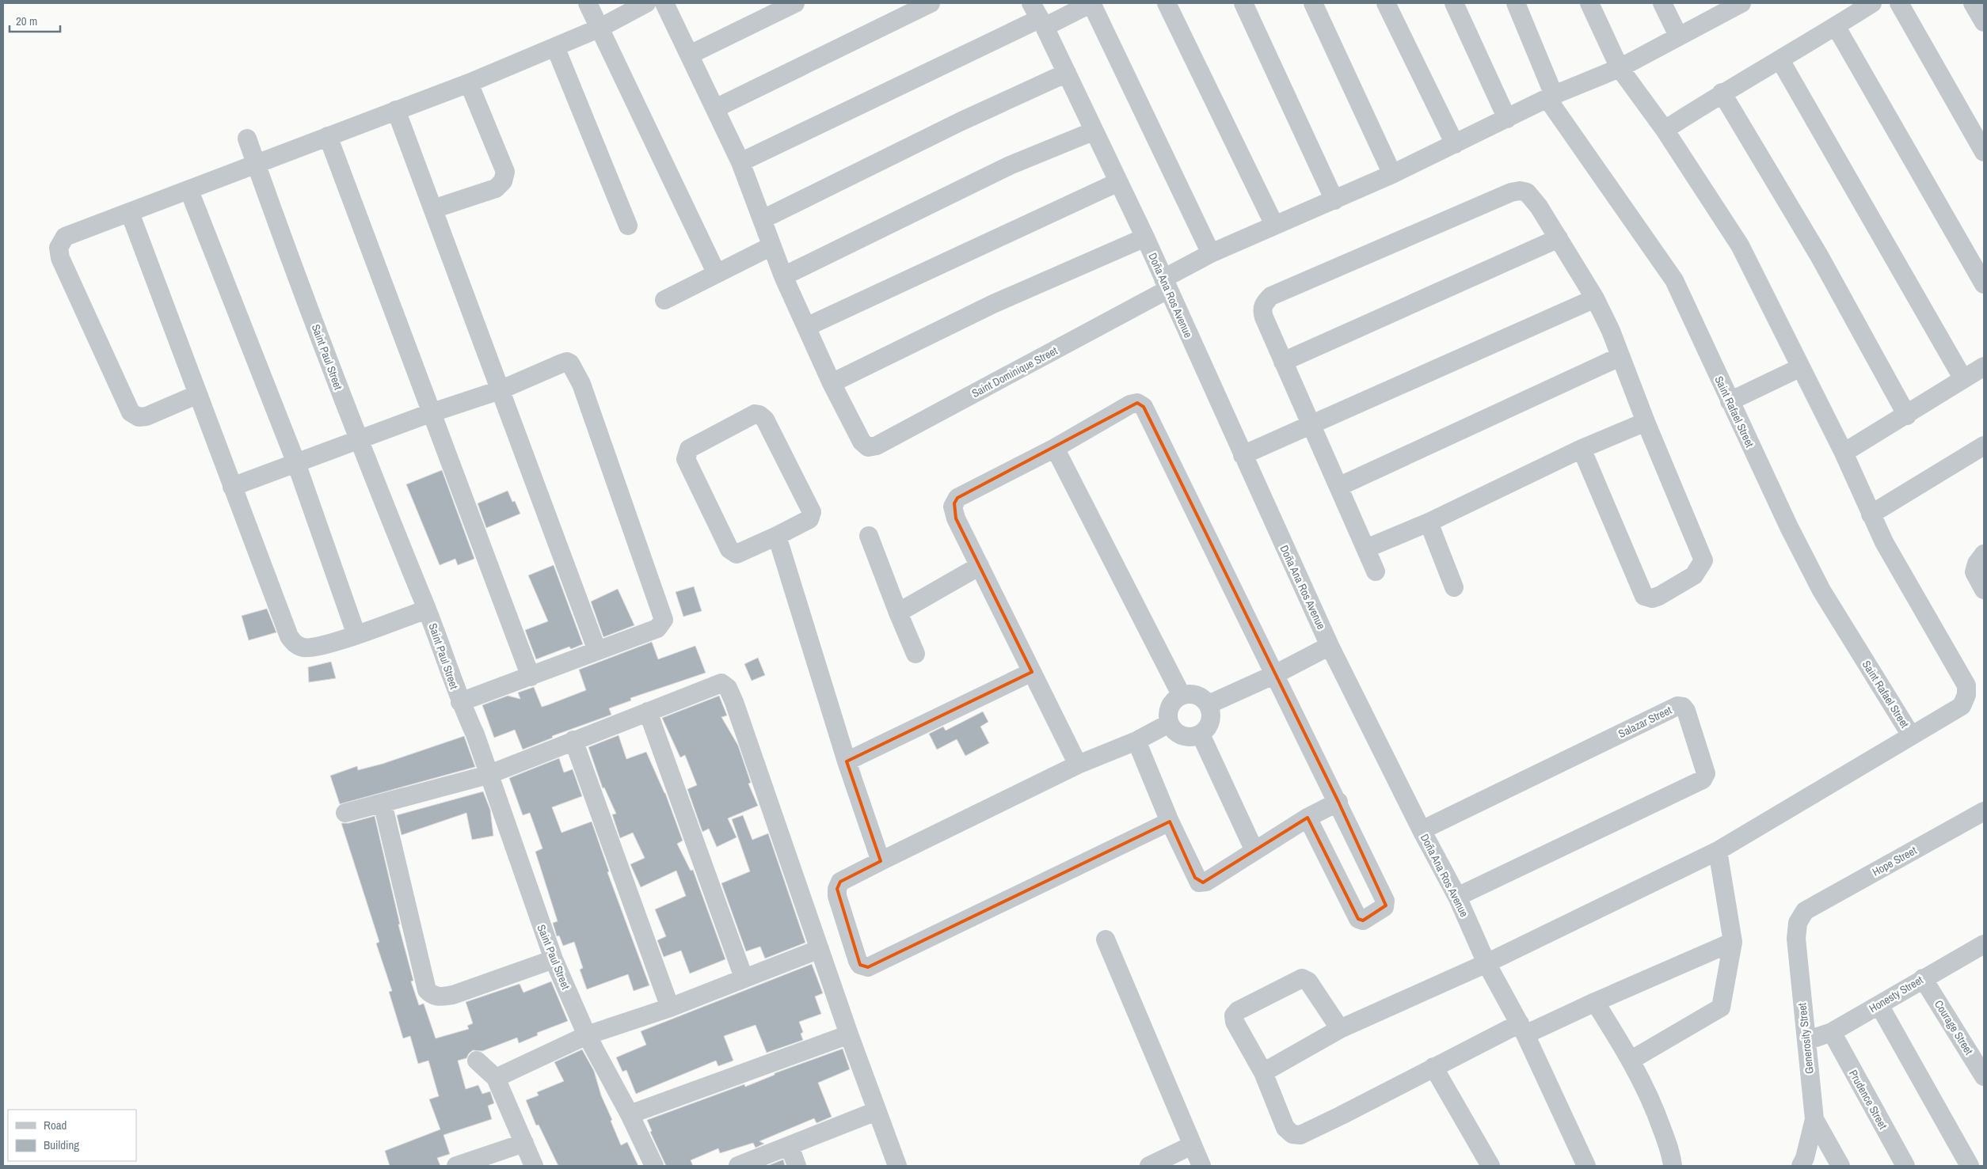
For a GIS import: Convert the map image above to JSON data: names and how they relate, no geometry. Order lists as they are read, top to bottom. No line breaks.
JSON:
{"streets":{"street":["Doña Ana Ros Avenue","Saint Paul Street","Saint Dominique Street","Saint Rafael Street","Salazar Street","Hope Street","Honesty Street","Courage Street","Generosity Street","Prudence Street"]},"crossings":[["Doña Ana Ros Avenue","Saint Dominique Street"],["Doña Ana Ros Avenue","Salazar Street"],["Hope Street","Generosity Street"],["Honesty Street","Courage Street"],["Honesty Street","Generosity Street"],["Honesty Street","Prudence Street"]],"legend":["Road","Building"],"scale_bar":"20 m"}
